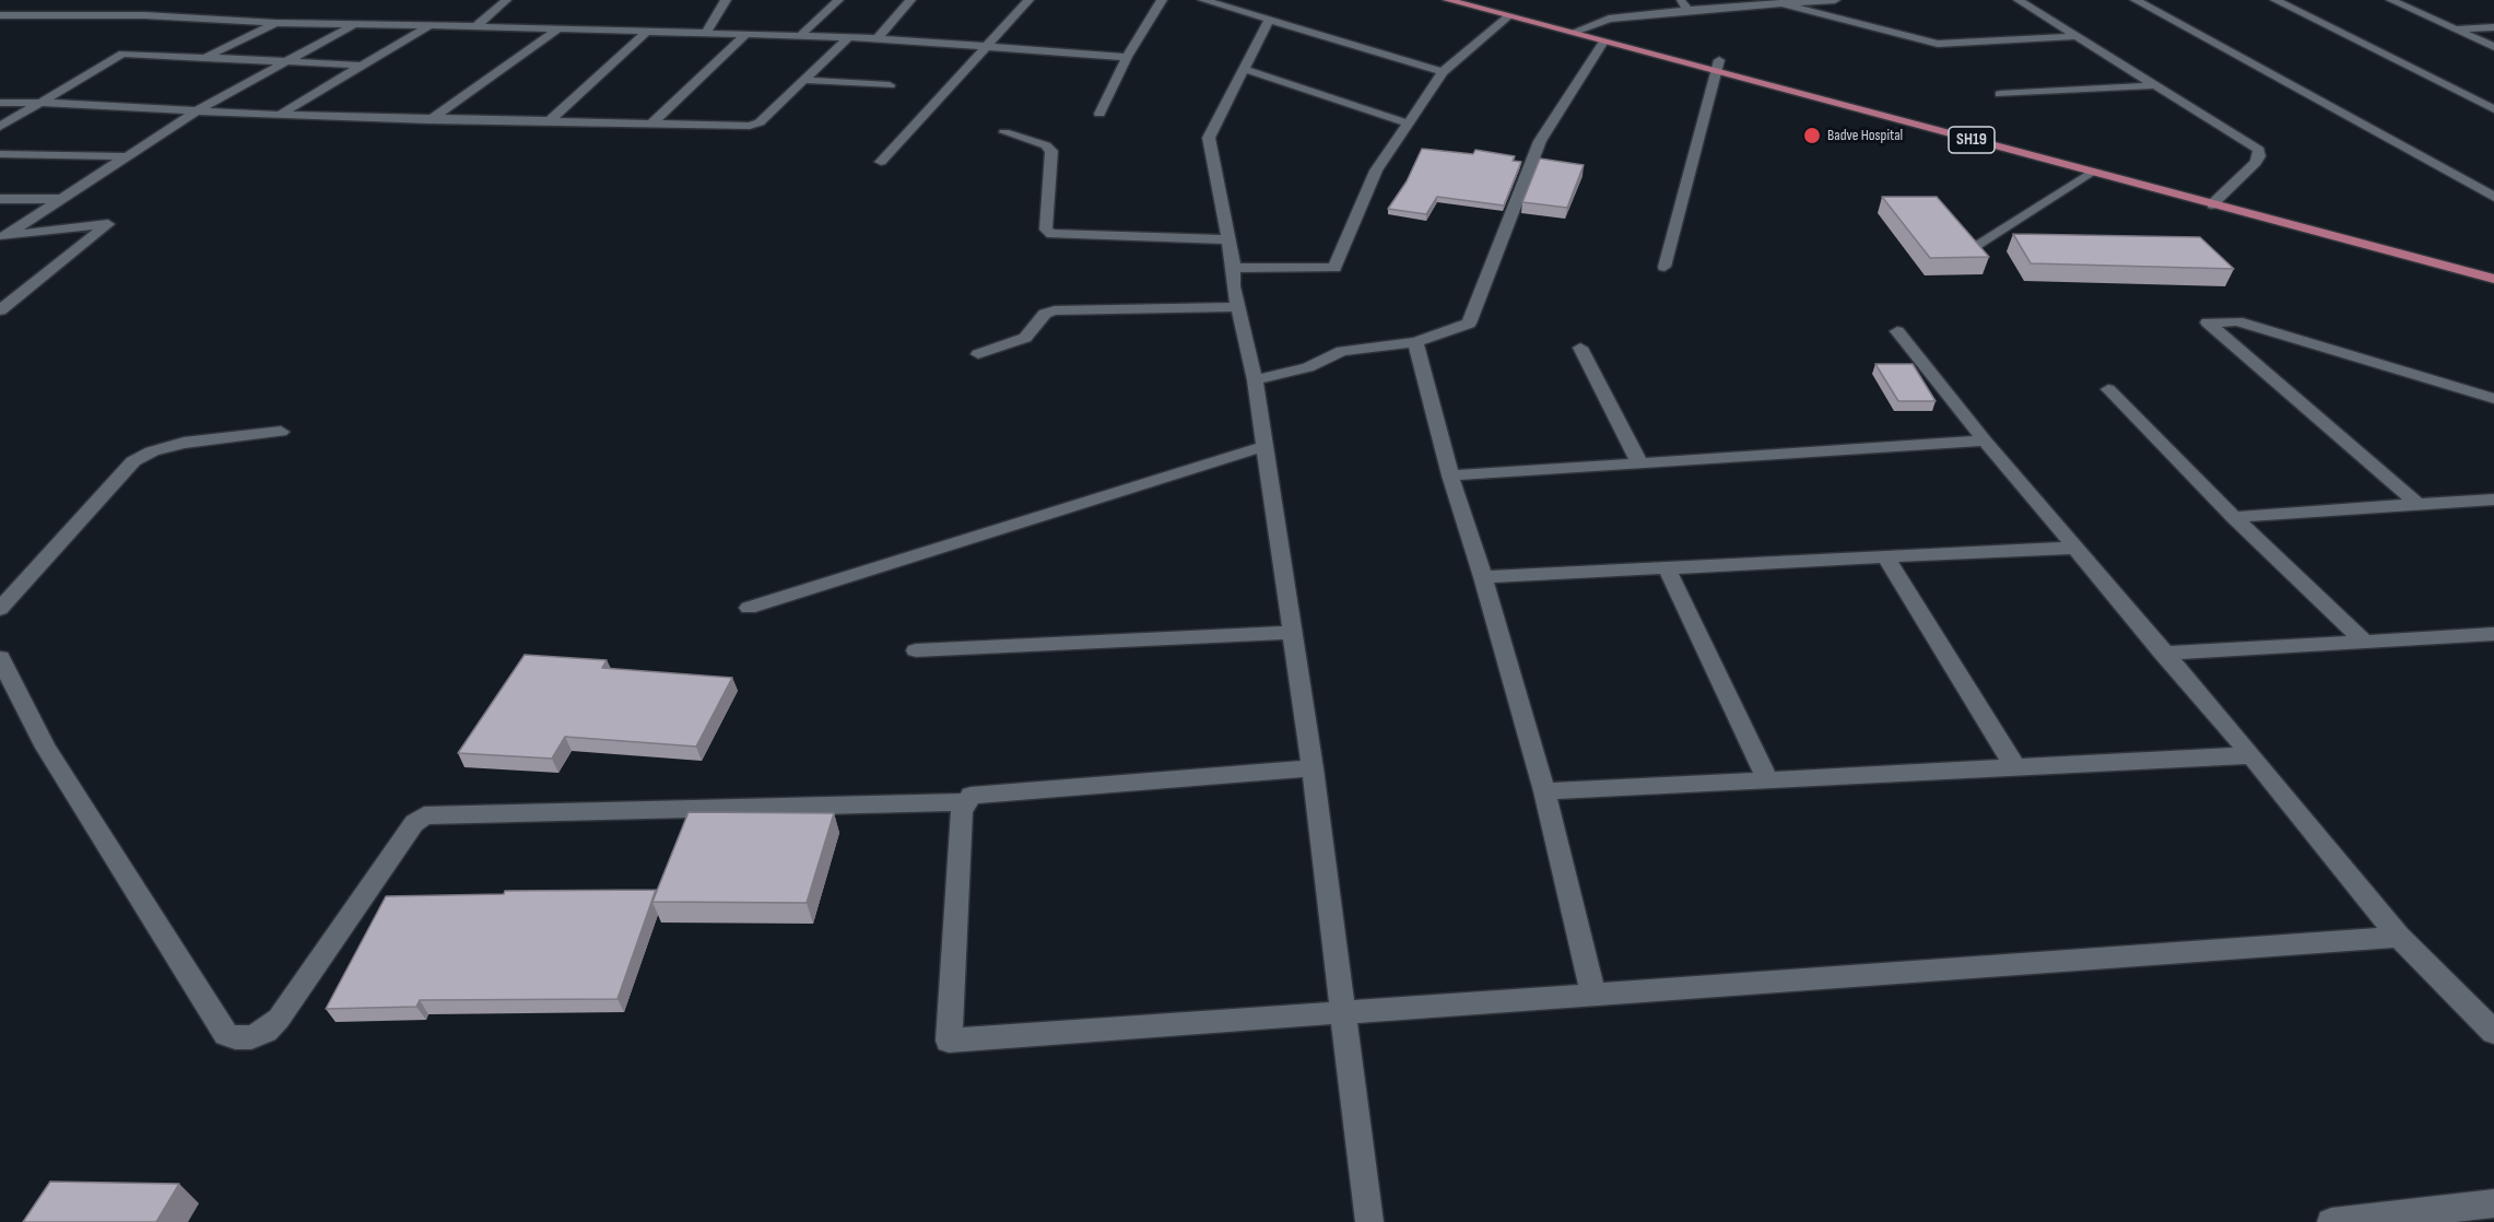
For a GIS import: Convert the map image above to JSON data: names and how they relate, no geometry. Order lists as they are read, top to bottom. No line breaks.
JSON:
{"streets":{"main road":["SH19"]},"places":["Badve Hospital"]}
